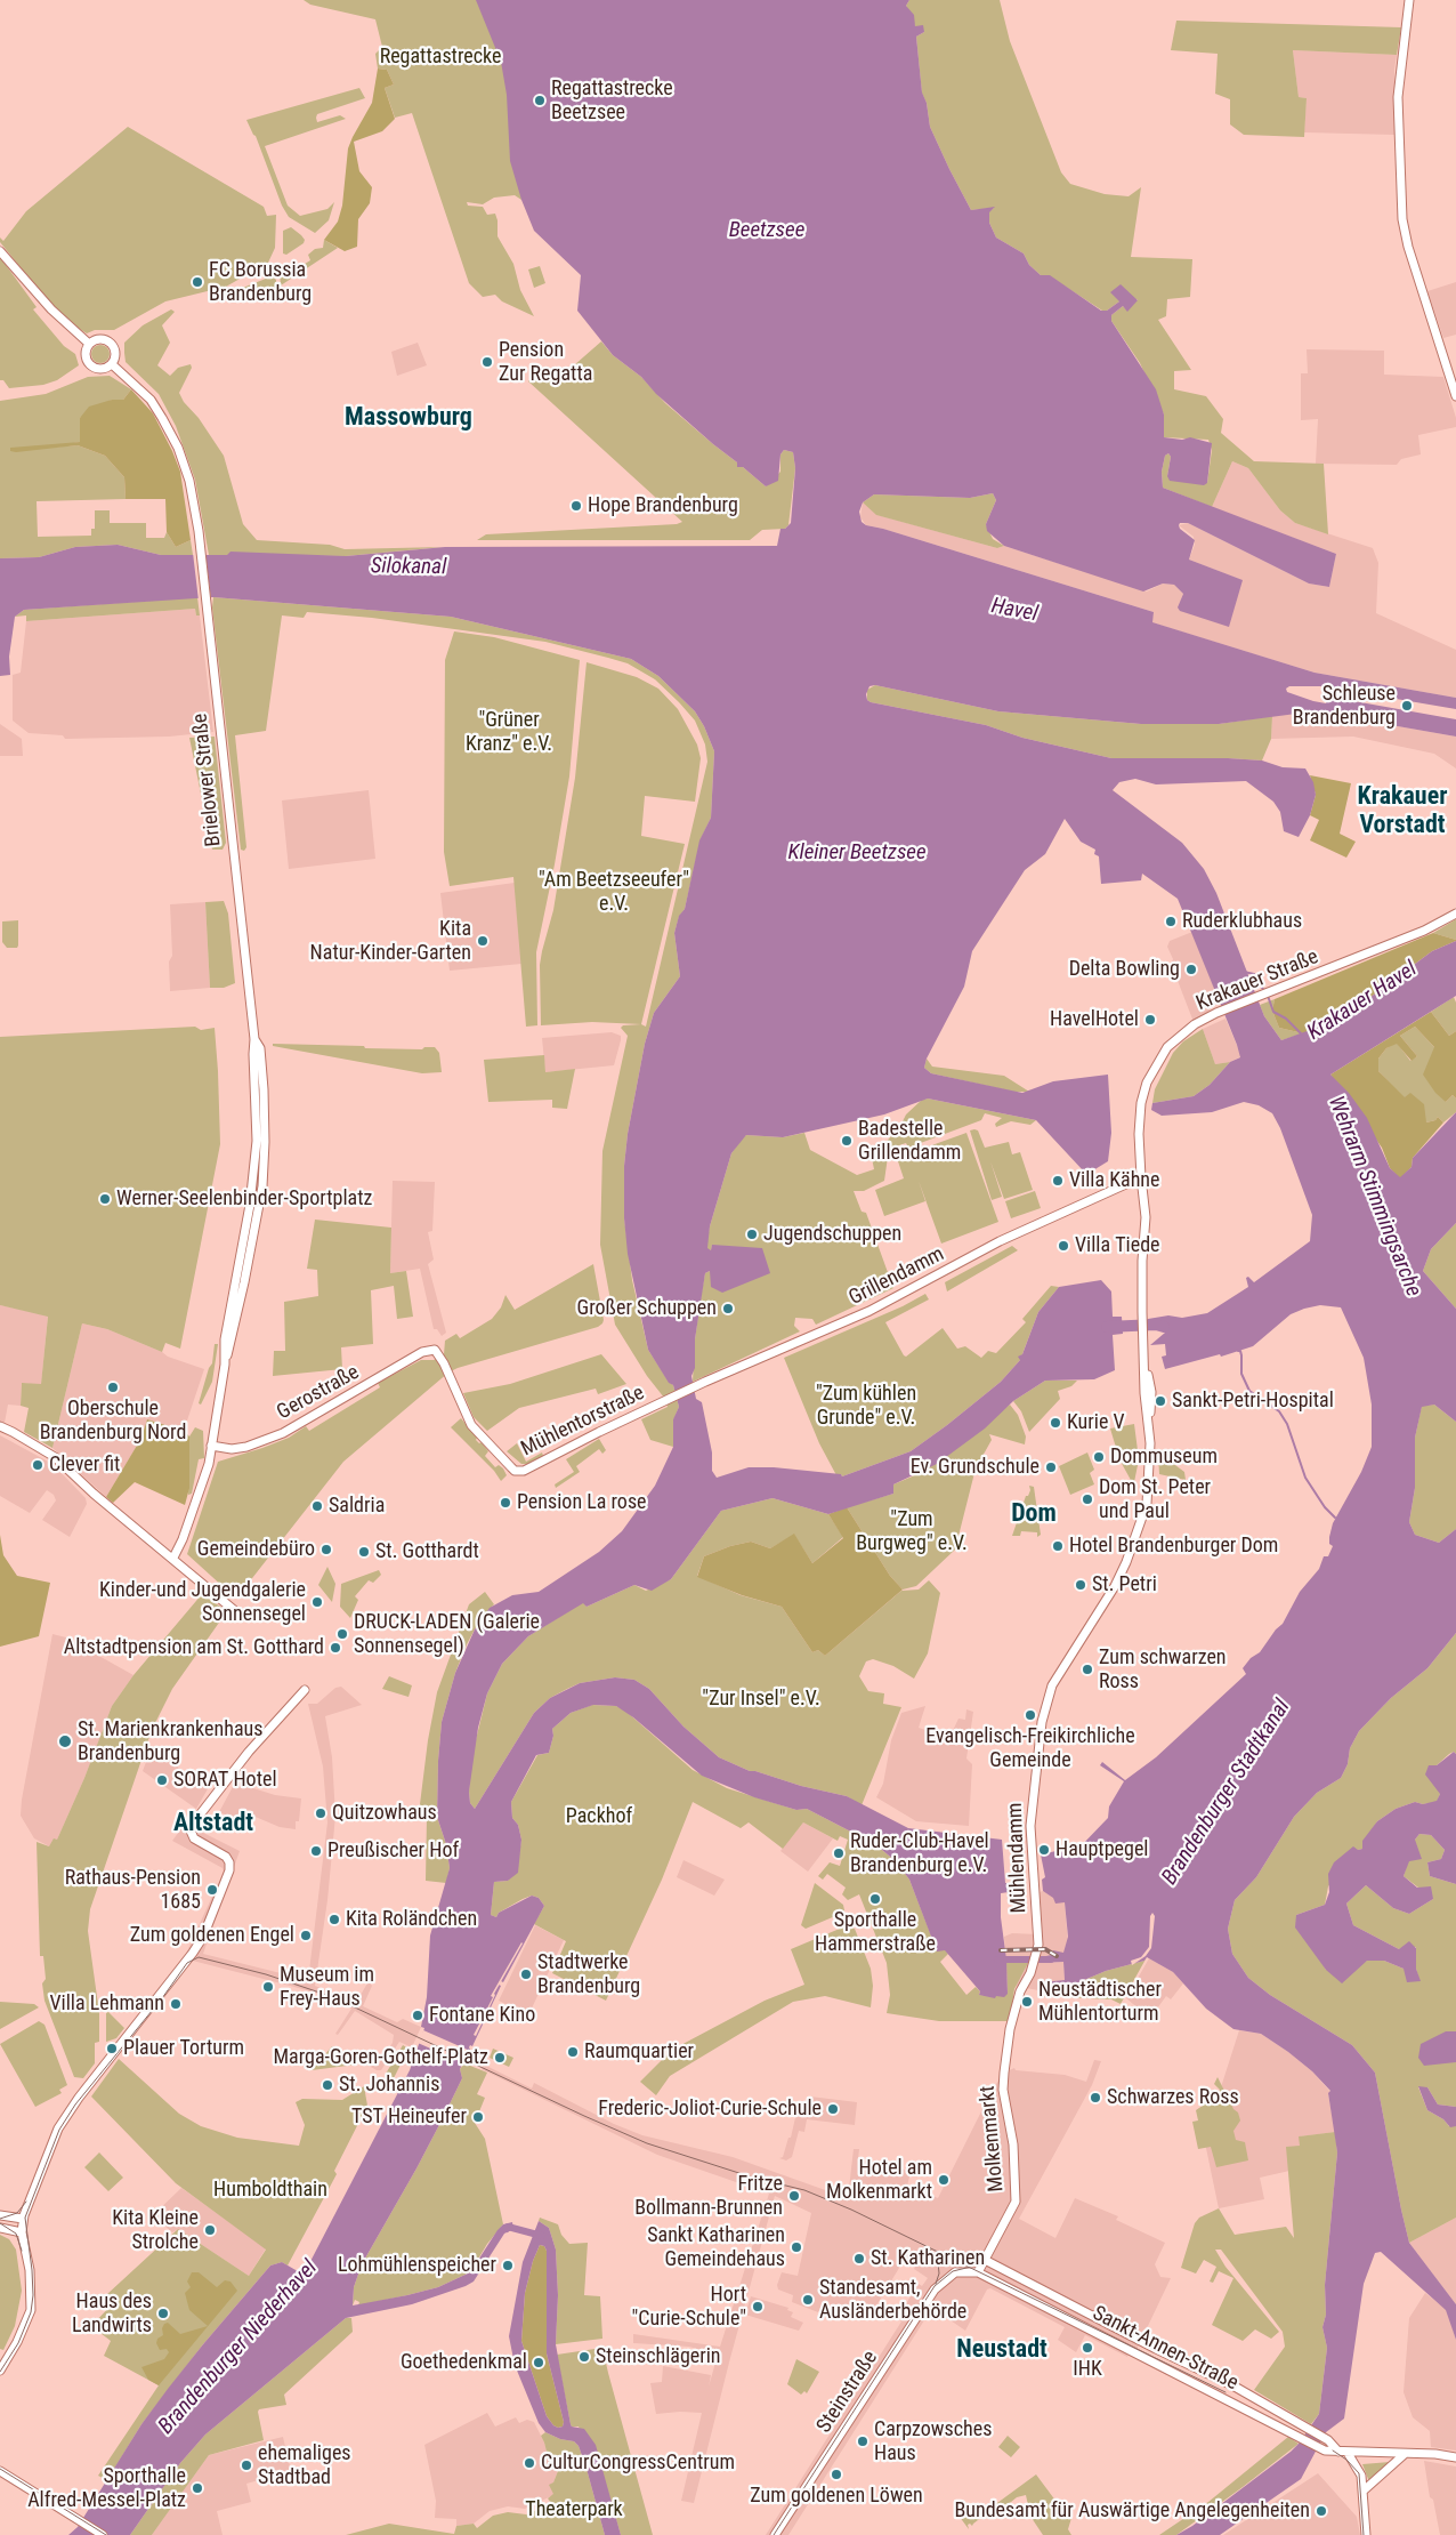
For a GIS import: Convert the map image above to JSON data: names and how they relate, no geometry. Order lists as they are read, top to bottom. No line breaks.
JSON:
{"streets":{"main road":["Brielower Straße","Krakauer Straße","Grillendamm","Gerostraße","Mühlentorstraße","Mühlendamm","Molkenmarkt","Sankt-Annen-Straße","Steinstraße"]},"crossings":[["Brielower Straße","Gerostraße"],["Krakauer Straße","Grillendamm"],["Krakauer Straße","Mühlendamm"],["Grillendamm","Mühlentorstraße"],["Gerostraße","Mühlentorstraße"],["Mühlendamm","Molkenmarkt"],["Molkenmarkt","Sankt-Annen-Straße"],["Sankt-Annen-Straße","Steinstraße"]],"districts":["Massowburg","Krakauer Vorstadt","Dom","Altstadt","Neustadt"],"water":["Beetzsee","Silokanal","Havel","Kleiner Beetzsee","Krakauer Havel","Wehrarm Stimmingsarche","Brandenburger Stadtkanal","Brandenburger Niederhavel"],"parks":["Regattastrecke","\"Grüner Kranz\" e.V.","\"Am Beetzseeufer\" e.V.","\"Zum kühlen Grunde\" e.V.","\"Zum Burgweg\" e.V.","\"Zur Insel\" e.V.","Packhof","Humboldthain","Theaterpark"],"places":["Regattastrecke Beetzsee","FC Borussia Brandenburg","Pension Zur Regatta","Hope Brandenburg","Schleuse Brandenburg","Ruderklubhaus","Kita Natur-Kinder-Garten","Delta Bowling","HavelHotel","Badestelle Grillendamm","Villa Kähne","Werner-Seelenbinder-Sportplatz","Jugendschuppen","Villa Tiede","Großer Schuppen","Oberschule Brandenburg Nord","Sankt-Petri-Hospital","Kurie V","Dommuseum","Clever fit","Ev. Grundschule","Dom St. Peter und Paul","Pension La rose","Saldria","Hotel Brandenburger Dom","Gemeindebüro","St. Gotthardt","St. Petri","Kinder-und Jugendgalerie Sonnensegel","DRUCK-LADEN (Galerie Sonnensegel)","Altstadtpension am St. Gotthard","Zum schwarzen Ross","Evangelisch-Freikirchliche Gemeinde","St. Marienkrankenhaus Brandenburg","SORAT Hotel","Quitzowhaus","Hauptpegel","Preußischer Hof","Ruder-Club-Havel Brandenburg e.V.","Rathaus-Pension 1685","Sporthalle Hammerstraße","Kita Roländchen","Zum goldenen Engel","Stadtwerke Brandenburg","Museum im Frey-Haus","Neustädtischer Mühlentorturm","Villa Lehmann","Fontane Kino","Plauer Torturm","Raumquartier","Marga-Goren-Gothelf-Platz","St. Johannis","Schwarzes Ross","Frederic-Joliot-Curie-Schule","TST Heineufer","Hotel am Molkenmarkt","Fritze Bollmann-Brunnen","Kita Kleine Strolche","Sankt Katharinen Gemeindehaus","St. Katharinen","Lohmühlenspeicher","Standesamt, Ausländerbehörde","Hort \"Curie-Schule\"","Haus des Landwirts","IHK","Steinschlägerin","Goethedenkmal","Carpzowsches Haus","CulturCongressCentrum","ehemaliges Stadtbad","Zum goldenen Löwen","Sporthalle Alfred-Messel-Platz","Bundesamt für Auswärtige Angelegenheiten"]}
